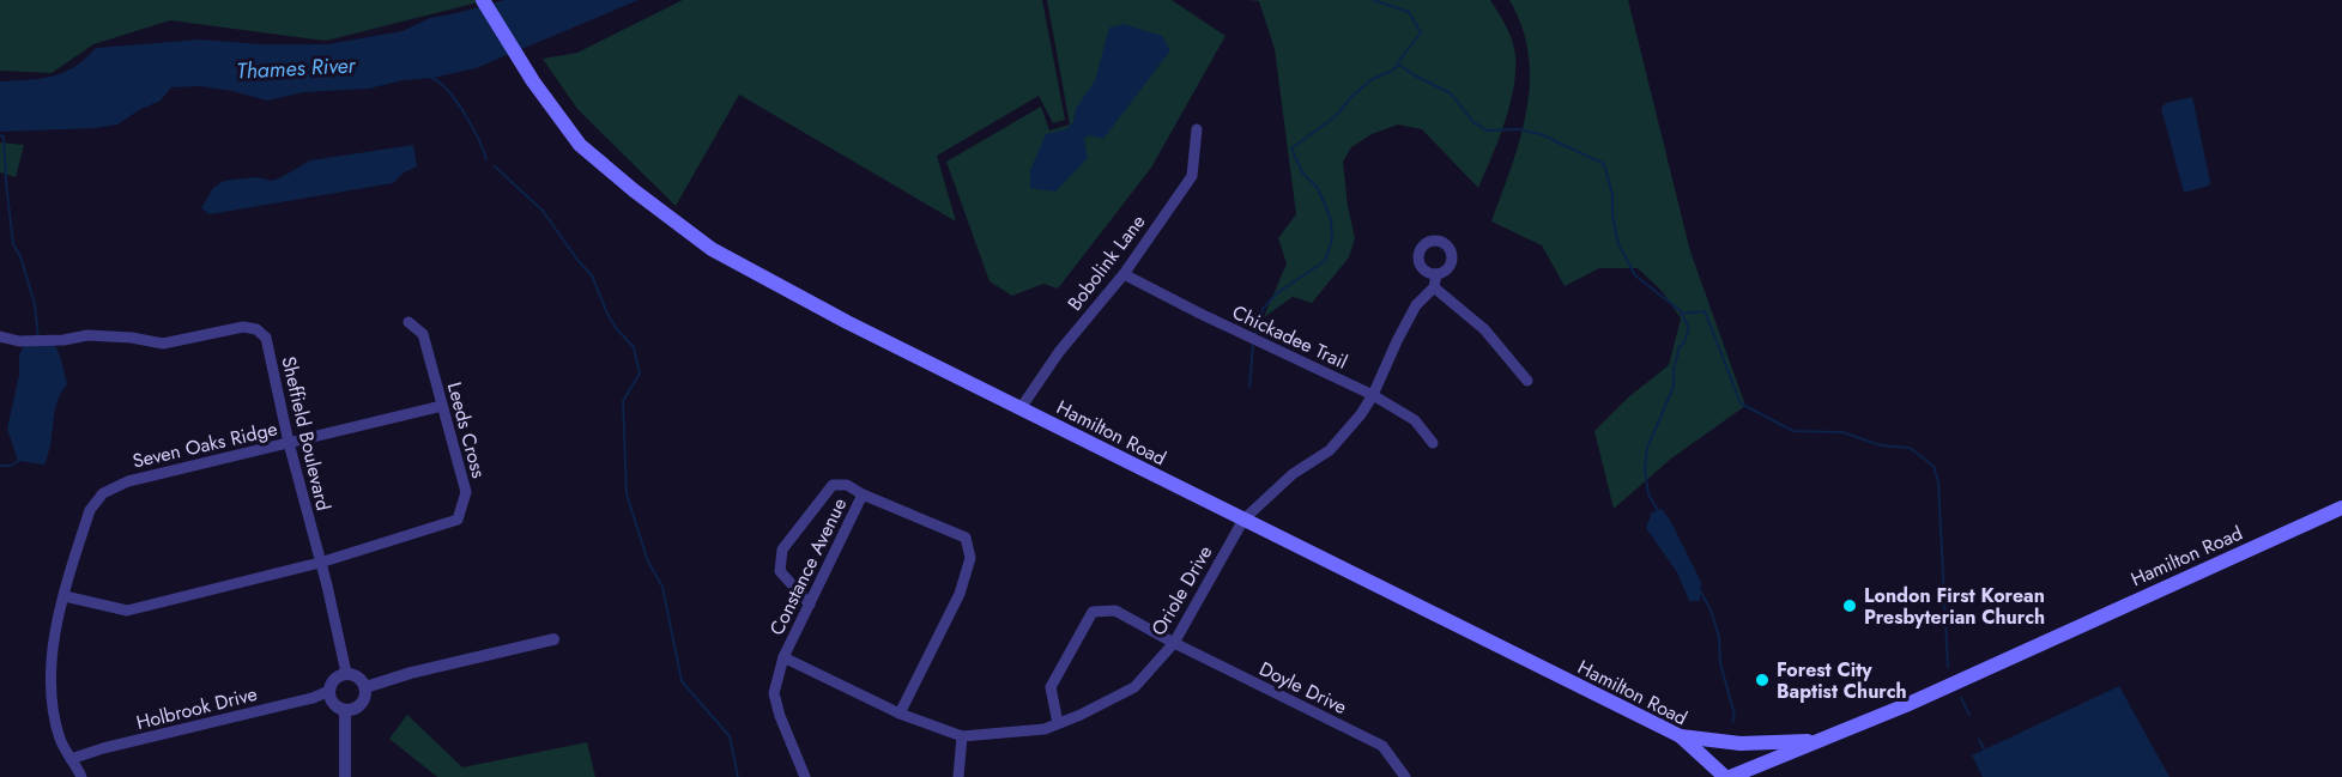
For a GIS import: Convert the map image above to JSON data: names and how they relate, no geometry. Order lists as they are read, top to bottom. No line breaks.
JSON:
{"streets":{"main road":["Hamilton Road"],"street":["Bobolink Lane","Chickadee Trail","Leeds Cross","Sheffield Boulevard","Seven Oaks Ridge","Constance Avenue","Oriole Drive","Doyle Drive","Holbrook Drive"]},"crossings":[["Bobolink Lane","Chickadee Trail"],["Bobolink Lane","Hamilton Road"],["Chickadee Trail","Oriole Drive"],["Leeds Cross","Sheffield Boulevard"],["Leeds Cross","Seven Oaks Ridge"],["Hamilton Road","Oriole Drive"],["Sheffield Boulevard","Seven Oaks Ridge"],["Sheffield Boulevard","Holbrook Drive"],["Seven Oaks Ridge","Holbrook Drive"],["Constance Avenue","Oriole Drive"],["Oriole Drive","Doyle Drive"]],"water":["Thames River"],"places":["London First Korean Presbyterian Church","Forest City Baptist Church"]}
